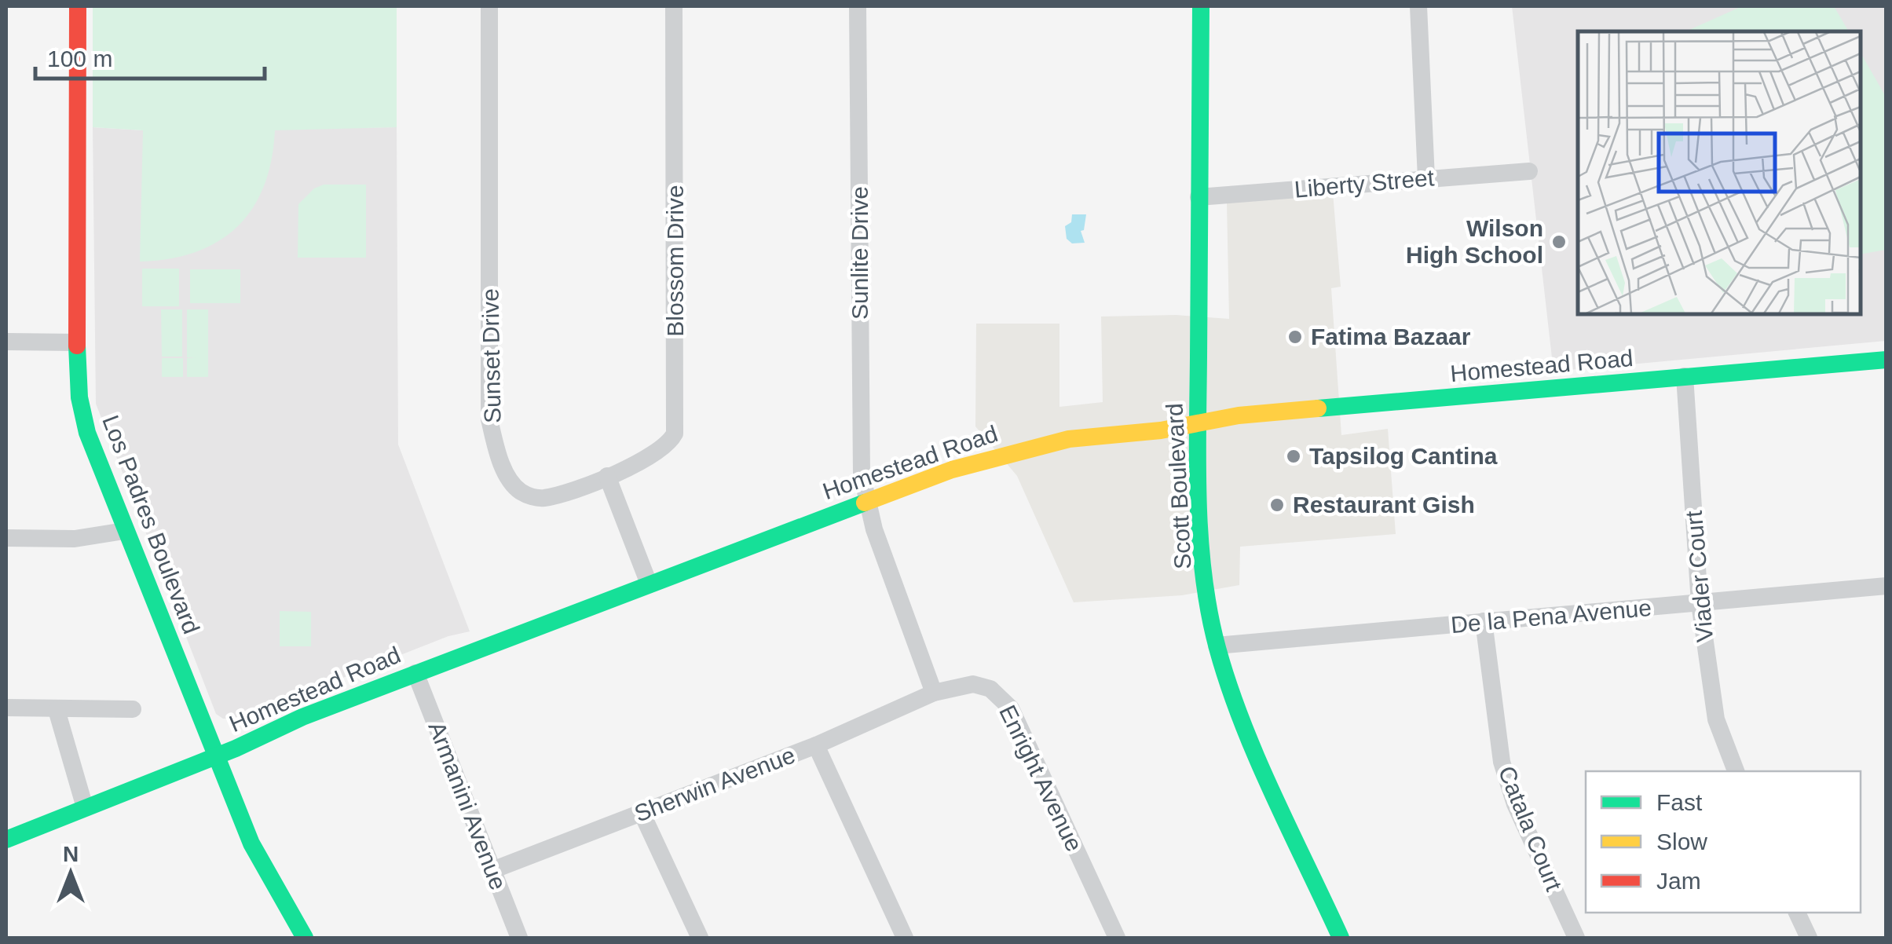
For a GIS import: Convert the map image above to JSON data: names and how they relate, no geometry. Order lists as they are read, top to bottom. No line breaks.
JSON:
{"streets":{"main road":["Homestead Road","Scott Boulevard","Los Padres Boulevard"],"street":["Liberty Street","Sunlite Drive","Blossom Drive","Sunset Drive","Viader Court","De la Pena Avenue","Enright Avenue","Sherwin Avenue","Armanini Avenue","Catala Court"]},"crossings":[["Liberty Street","Scott Boulevard"],["Sunlite Drive","Homestead Road"],["Blossom Drive","Sunset Drive"],["Homestead Road","Scott Boulevard"],["Homestead Road","Los Padres Boulevard"],["Homestead Road","Viader Court"],["Homestead Road","Armanini Avenue"],["Scott Boulevard","De la Pena Avenue"],["Viader Court","De la Pena Avenue"],["De la Pena Avenue","Catala Court"],["Enright Avenue","Sherwin Avenue"],["Sherwin Avenue","Armanini Avenue"]],"places":["Wilson High School","Fatima Bazaar","Tapsilog Cantina","Restaurant Gish"],"legend":["Fast","Slow","Jam"],"scale_bar":"100 m","north":"top"}
